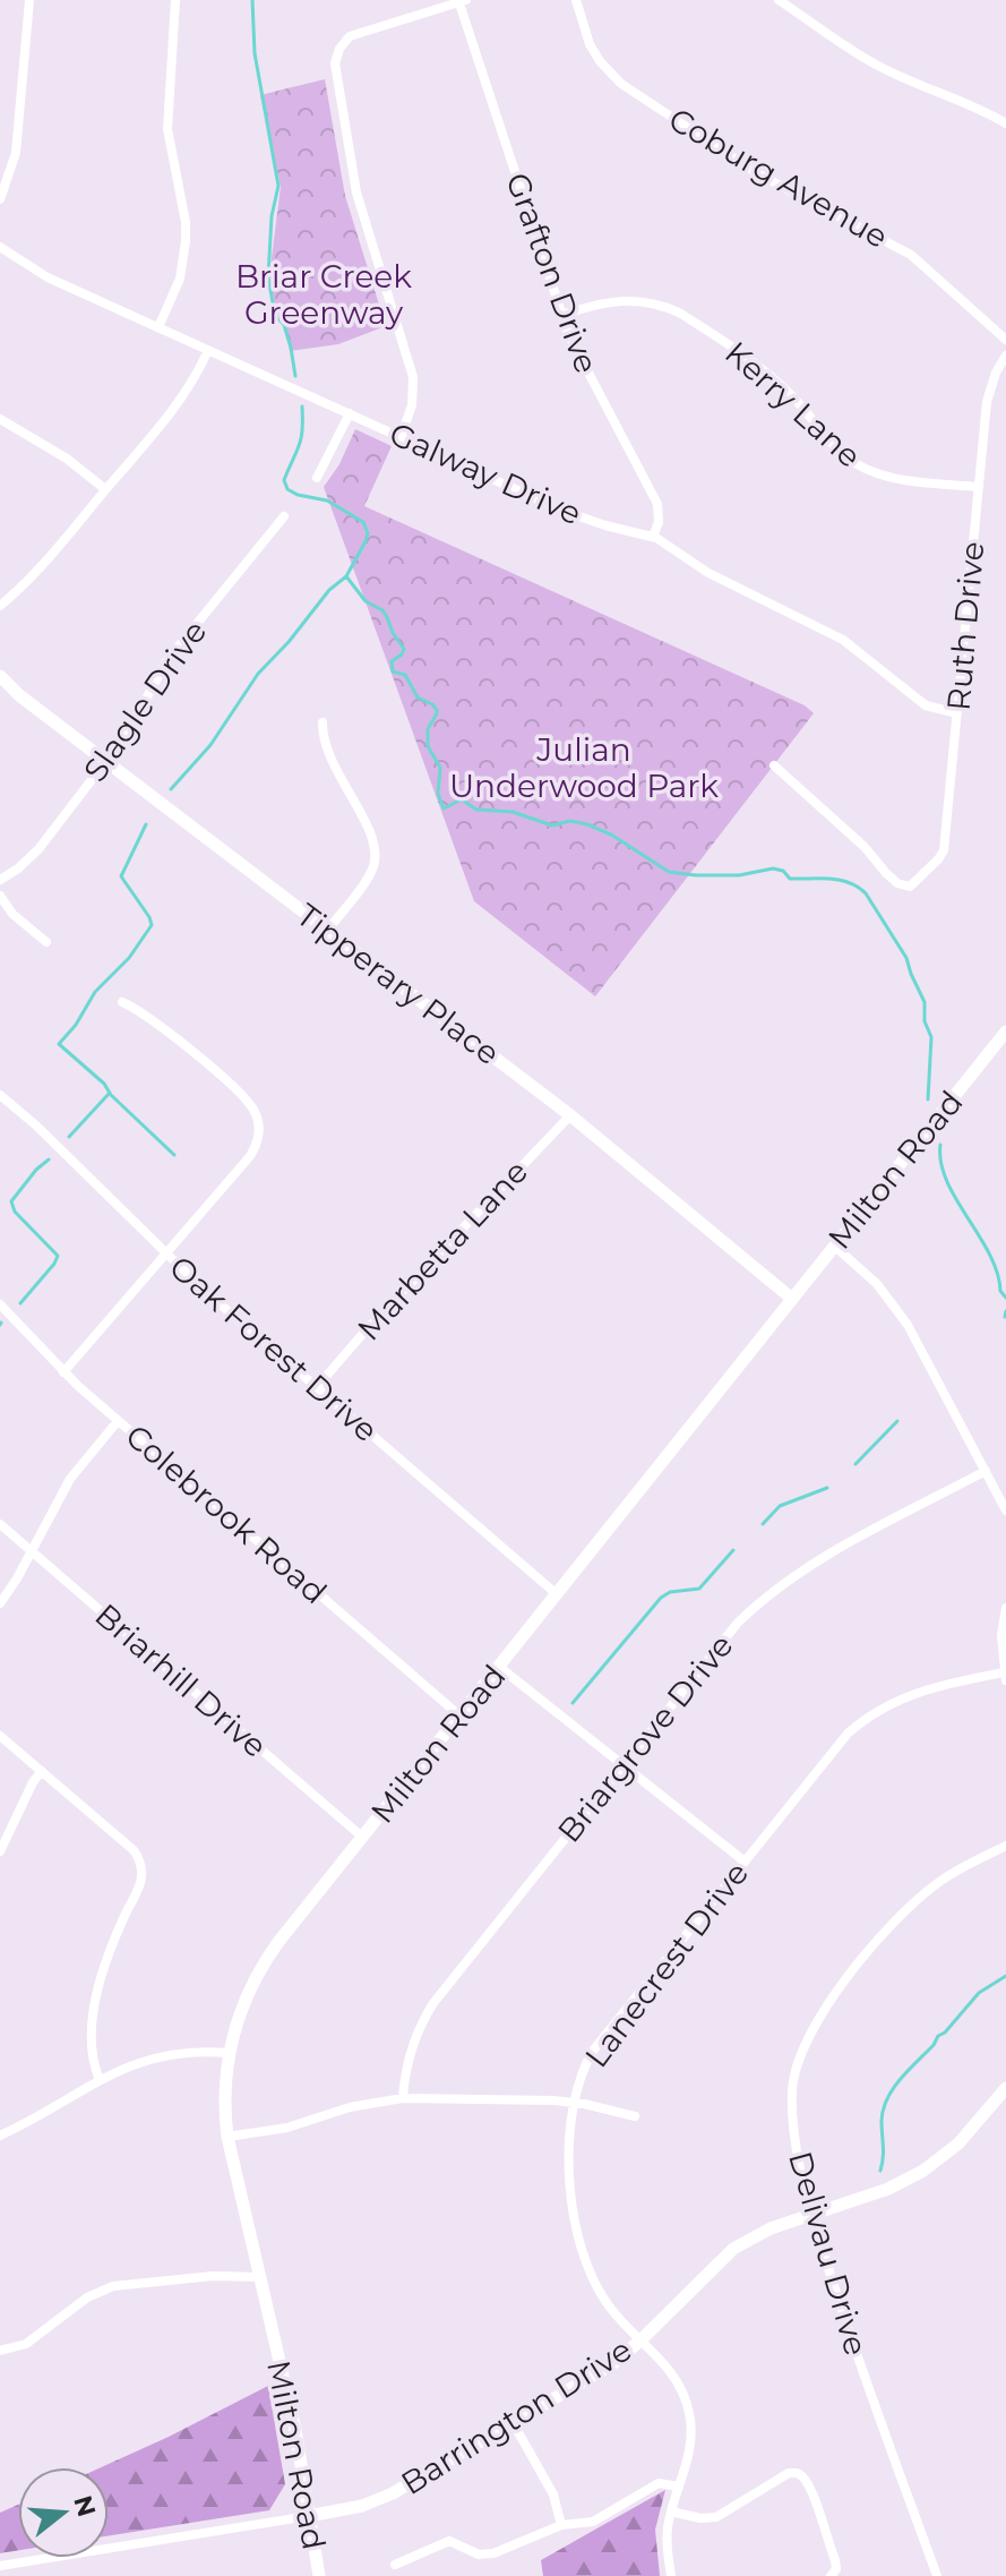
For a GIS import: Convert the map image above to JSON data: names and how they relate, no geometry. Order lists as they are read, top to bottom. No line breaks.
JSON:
{"streets":{"street":["Coburg Avenue","Grafton Drive","Kerry Lane","Galway Drive","Ruth Drive","Slagle Drive","Tipperary Place","Milton Road","Marbetta Lane","Oak Forest Drive","Colebrook Road","Briarhill Drive","Briargrove Drive","Lanecrest Drive","Delivau Drive","Barrington Drive"]},"crossings":[["Grafton Drive","Kerry Lane"],["Grafton Drive","Galway Drive"],["Kerry Lane","Ruth Drive"],["Galway Drive","Ruth Drive"],["Slagle Drive","Tipperary Place"],["Tipperary Place","Milton Road"],["Tipperary Place","Marbetta Lane"],["Milton Road","Oak Forest Drive"],["Milton Road","Colebrook Road"],["Milton Road","Briarhill Drive"],["Milton Road","Barrington Drive"],["Marbetta Lane","Oak Forest Drive"],["Lanecrest Drive","Barrington Drive"],["Delivau Drive","Barrington Drive"]],"parks":["Briar Creek Greenway","Julian Underwood Park"],"north":"right"}
